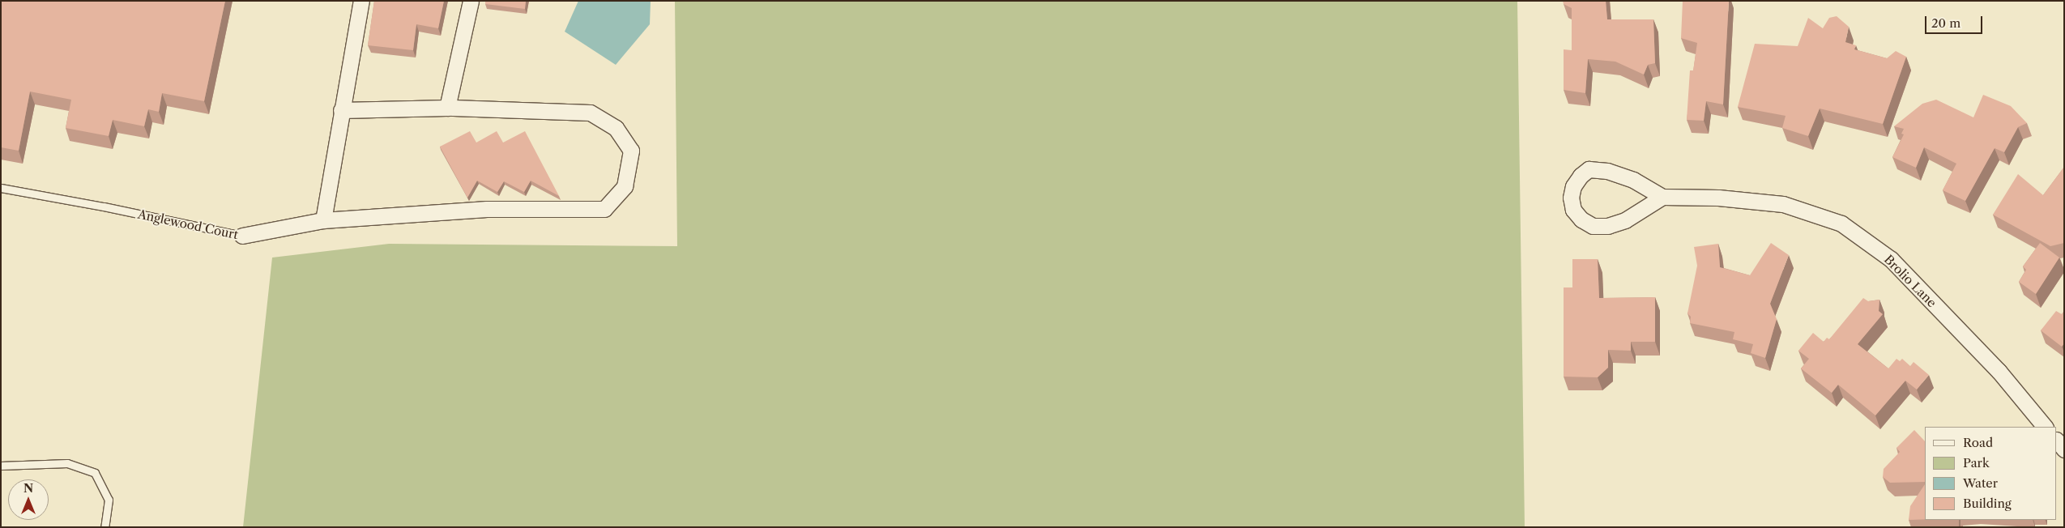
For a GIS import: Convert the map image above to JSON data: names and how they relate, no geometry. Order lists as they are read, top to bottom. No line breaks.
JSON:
{"streets":{"street":["Anglewood Court","Brolio Lane"]},"legend":["Road","Park","Water","Building"],"scale_bar":"20 m","north":"top"}
